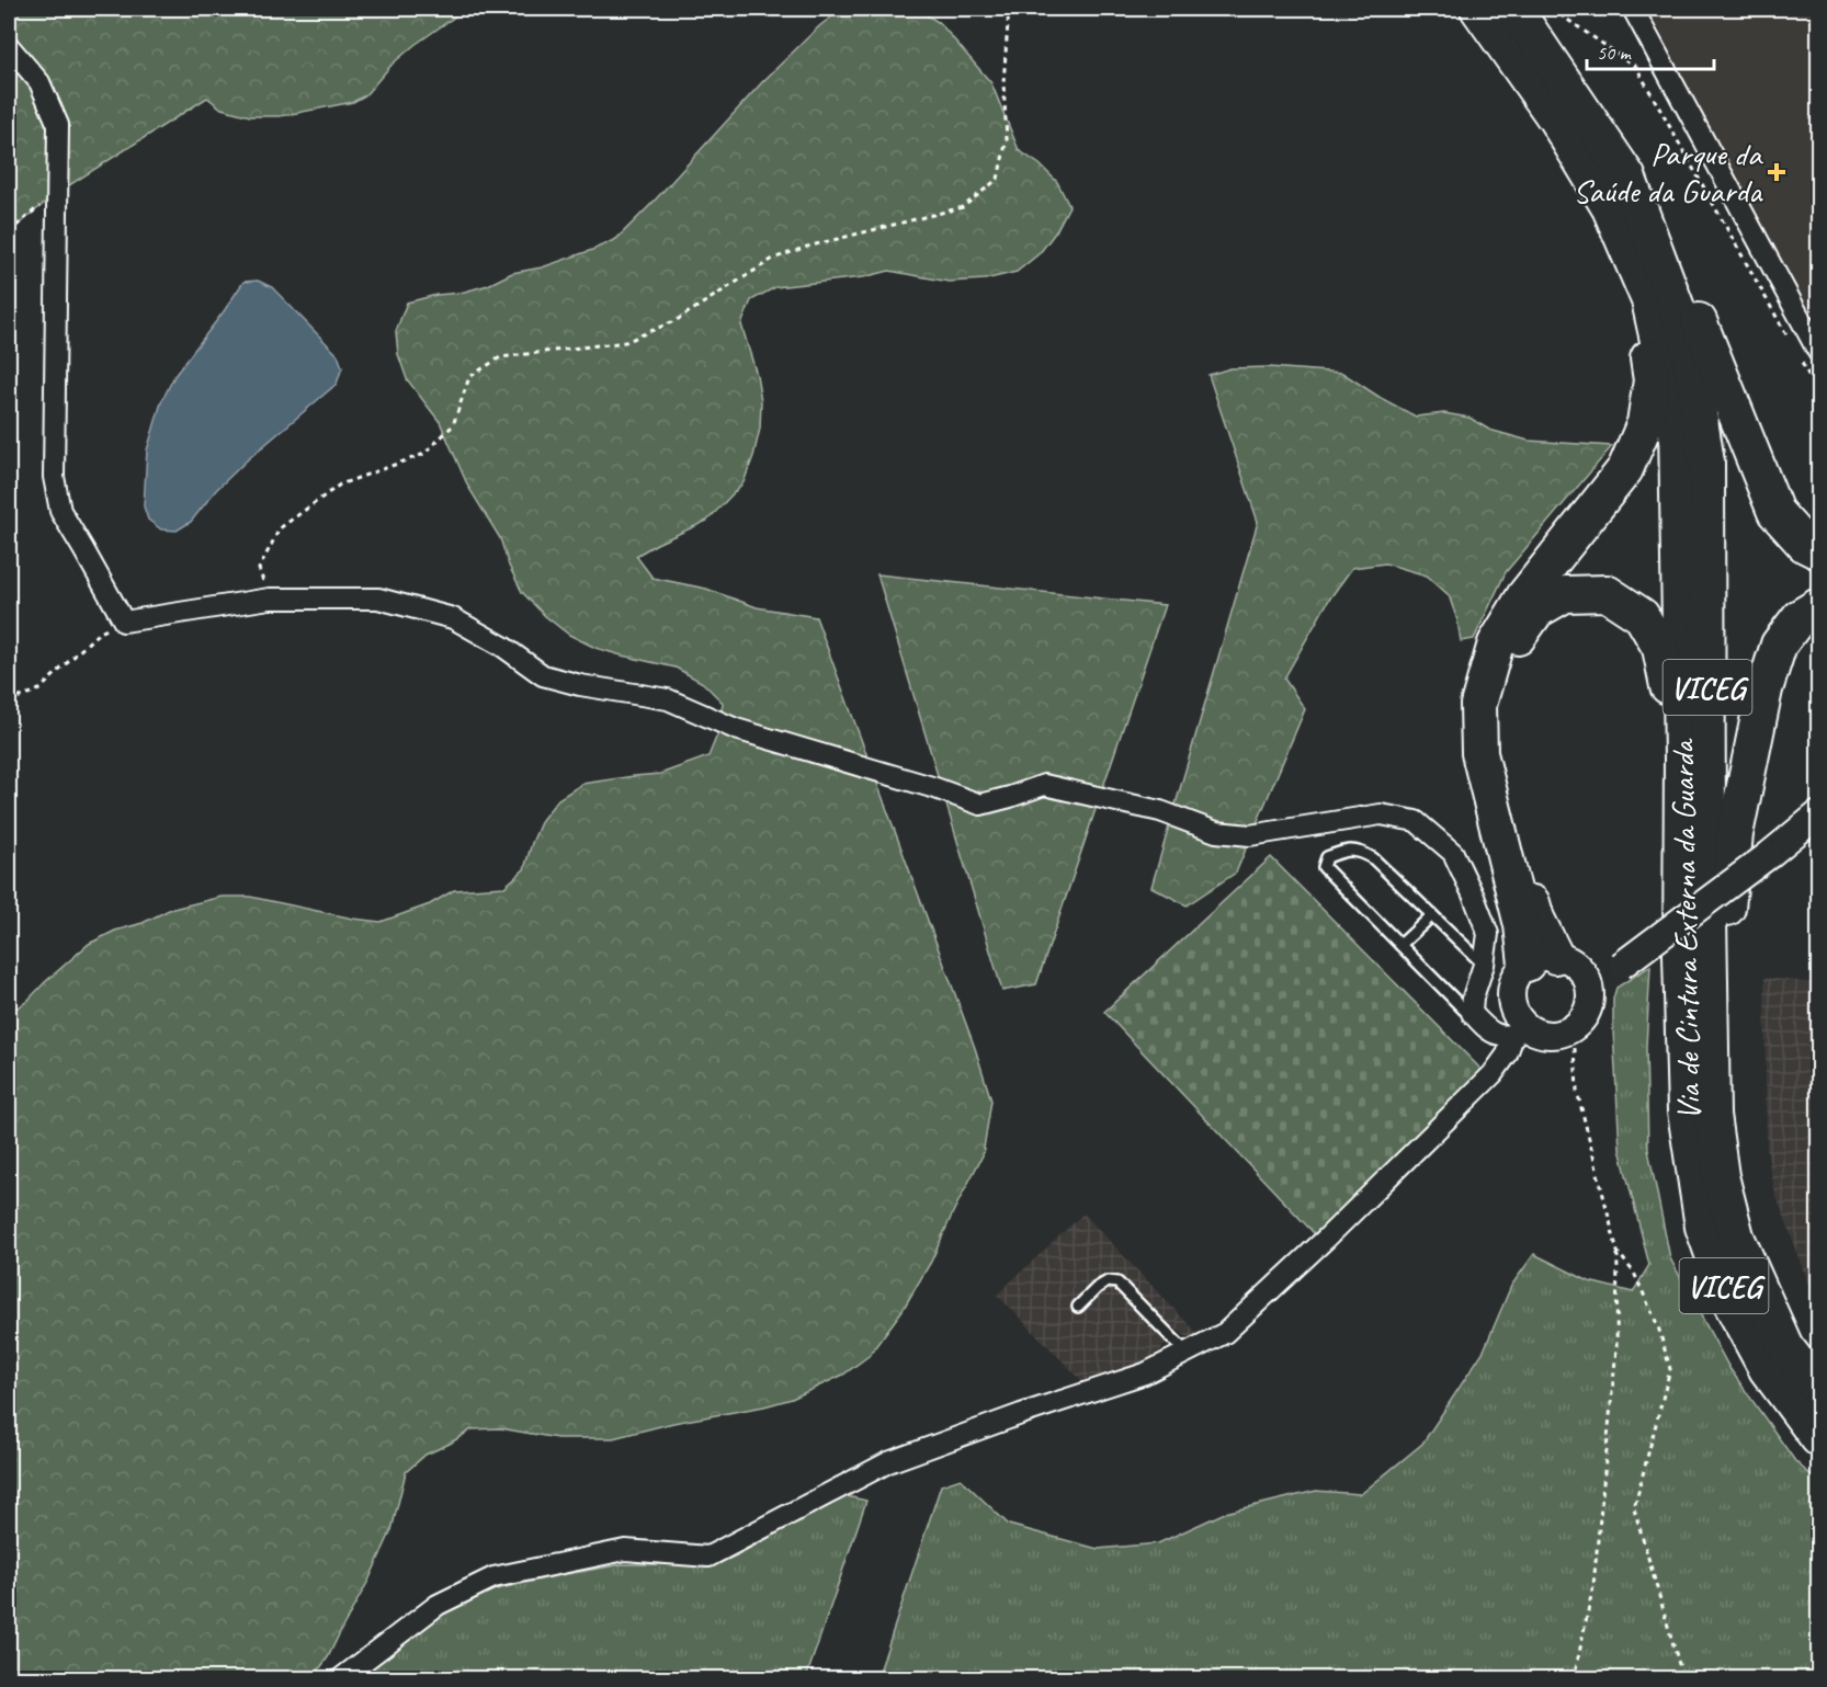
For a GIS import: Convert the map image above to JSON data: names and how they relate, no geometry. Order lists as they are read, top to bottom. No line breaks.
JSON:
{"streets":{"highway":["VICEG","Via de Cintura Externa da Guarda"]},"places":{"health":["Parque da Saúde da Guarda"]},"scale_bar":"50 m"}
